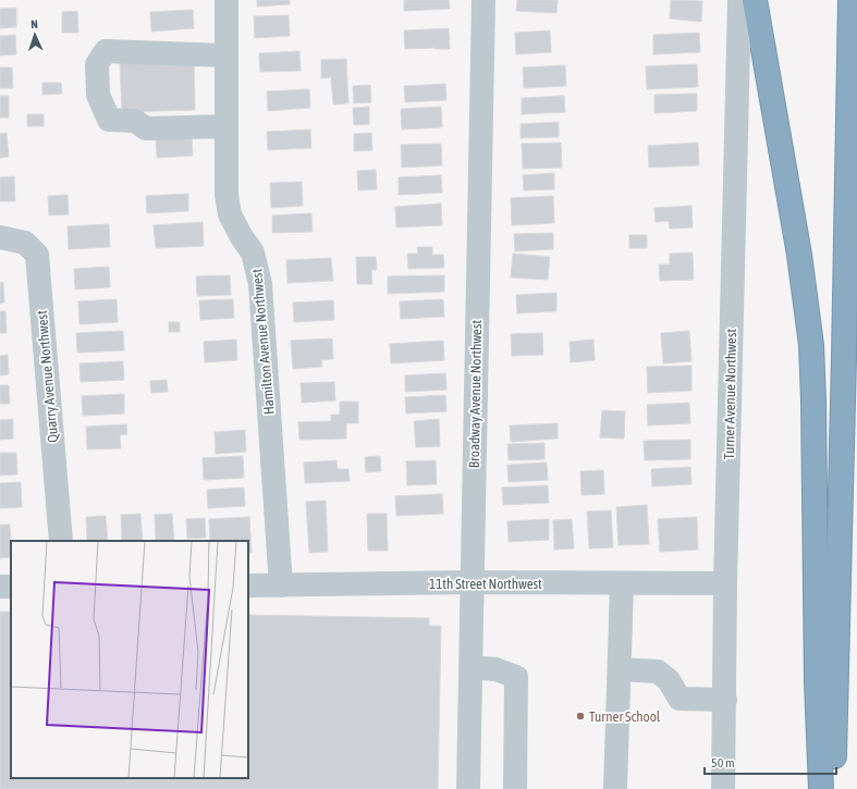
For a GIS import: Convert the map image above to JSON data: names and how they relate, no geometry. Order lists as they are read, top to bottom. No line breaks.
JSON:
{"streets":{"street":["Hamilton Avenue Northwest","Quarry Avenue Northwest","Broadway Avenue Northwest","Turner Avenue Northwest","11th Street Northwest"]},"crossings":[["Hamilton Avenue Northwest","11th Street Northwest"],["Broadway Avenue Northwest","11th Street Northwest"],["Turner Avenue Northwest","11th Street Northwest"]],"places":["Turner School"],"scale_bar":"50 m","north":"top"}
